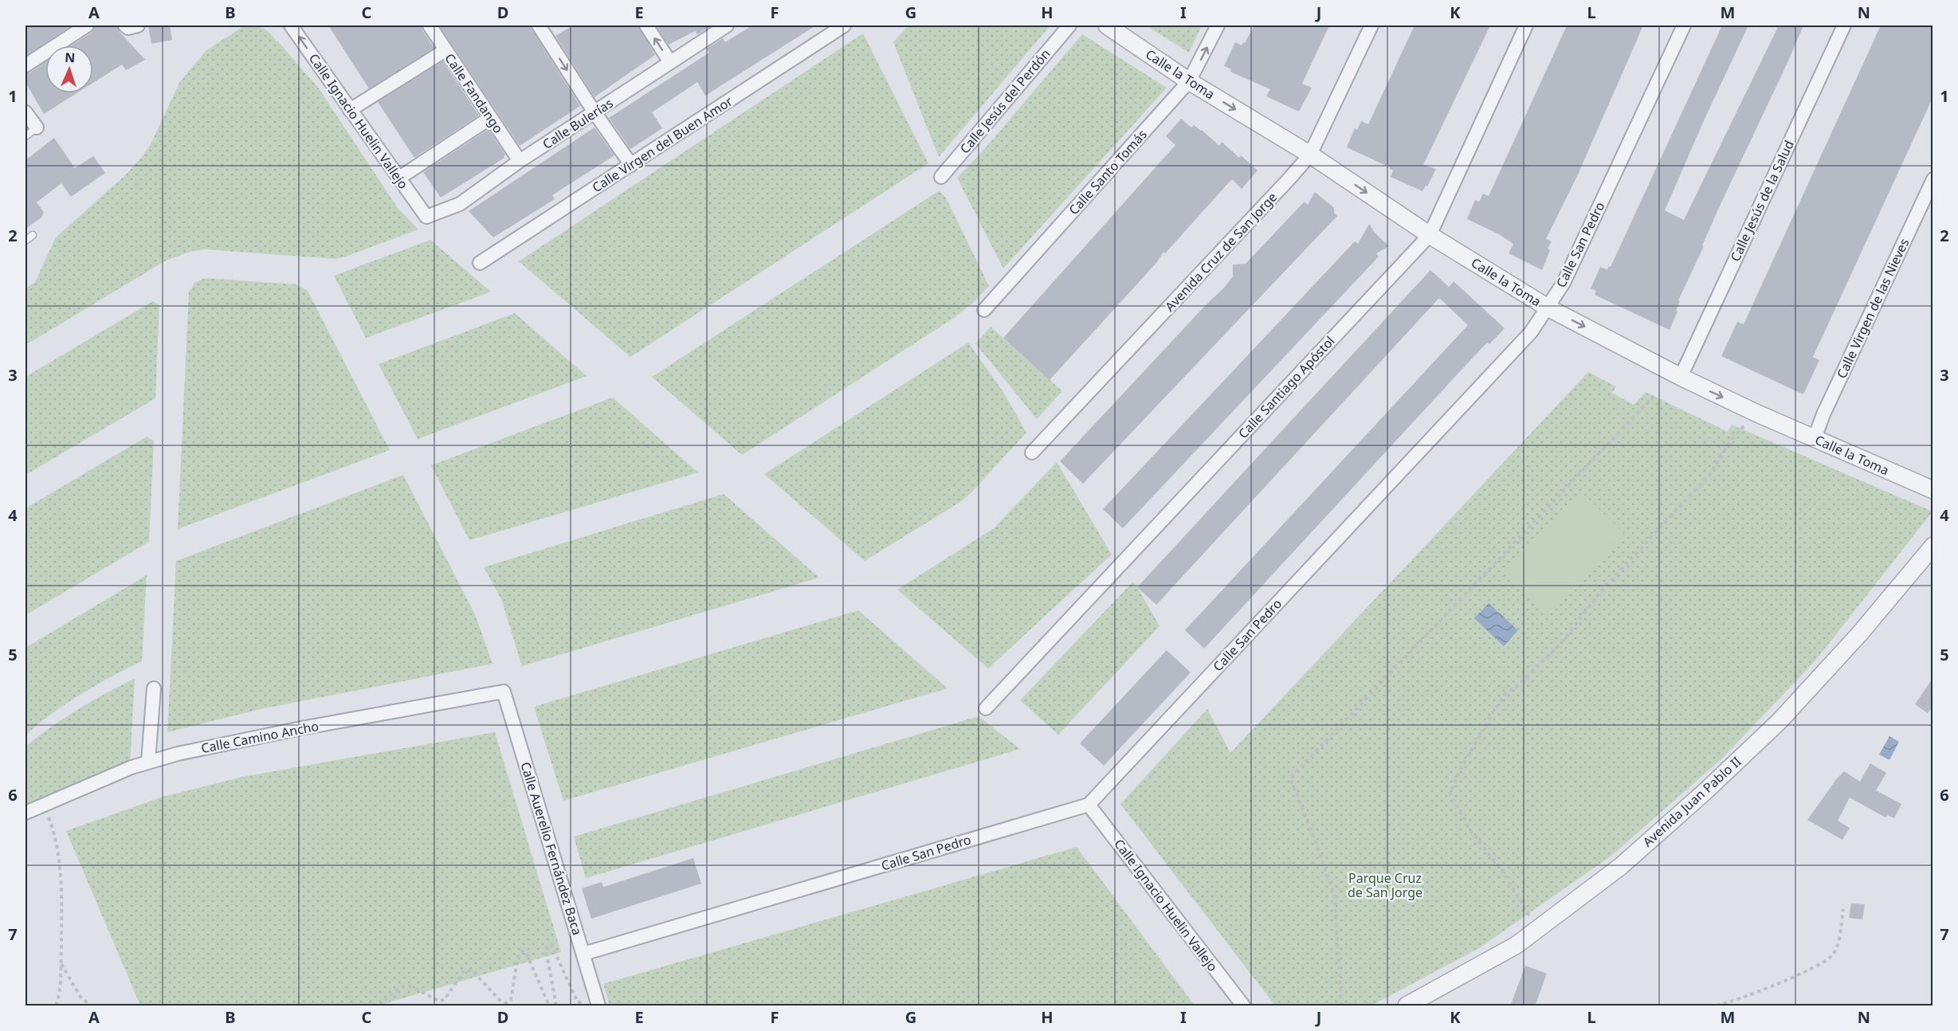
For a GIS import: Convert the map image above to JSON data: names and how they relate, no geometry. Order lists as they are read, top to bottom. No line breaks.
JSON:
{"streets":{"street":["Calle la Toma","Calle Fandango","Calle Jesús del Perdón","Calle Ignacio Huelin Vallejo","Calle Bulerías","Calle Virgen del Buen Amor","Calle Santo Tomás","Calle Jesús de la Salud","Calle San Pedro","Avenida Cruz de San Jorge","Calle Virgen de las Nieves","Calle Santiago Apóstol","Calle Camino Ancho","Avenida Juan Pablo II","Calle Auerelio Fernández Baca"]},"crossings":[["Calle la Toma","Calle Santo Tomás"],["Calle la Toma","Calle Jesús de la Salud"],["Calle la Toma","Calle San Pedro"],["Calle la Toma","Avenida Cruz de San Jorge"],["Calle la Toma","Calle Virgen de las Nieves"],["Calle la Toma","Calle Santiago Apóstol"],["Calle Fandango","Calle Bulerías"],["Calle Ignacio Huelin Vallejo","Calle Bulerías"],["Calle Ignacio Huelin Vallejo","Calle San Pedro"],["Calle San Pedro","Calle Auerelio Fernández Baca"],["Calle Camino Ancho","Calle Auerelio Fernández Baca"]],"one_way":["Calle la Toma"],"parks":["Parque Cruz de San Jorge"],"north":"top","grid":{"columns":["A","B","C","D","E","F","G","H","I","J","K","L","M","N"],"rows":["1","2","3","4","5","6","7"]}}
